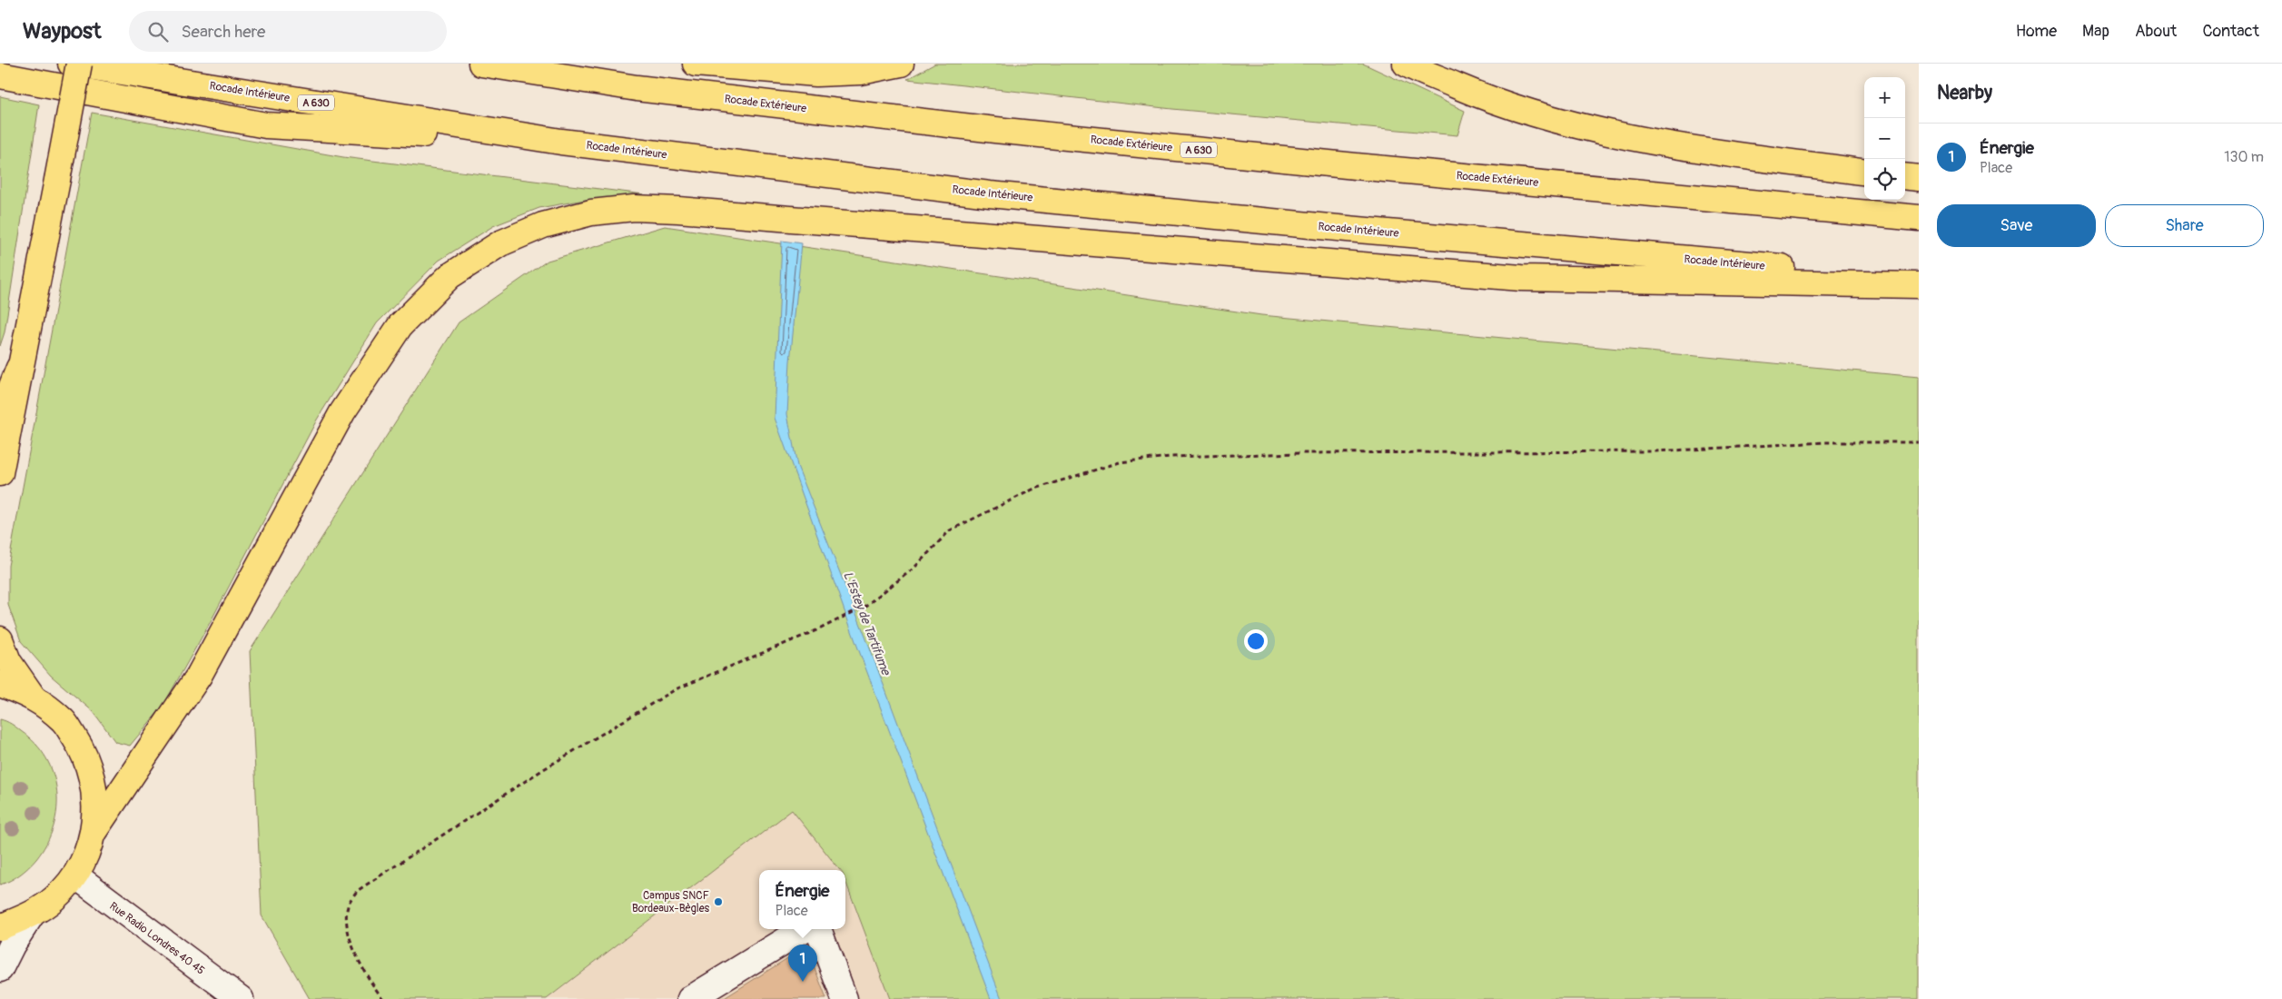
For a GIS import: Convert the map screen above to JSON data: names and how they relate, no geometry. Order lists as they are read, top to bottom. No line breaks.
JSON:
{"streets":{"main road":["Rocade Intérieure","A 630","Rocade Extérieure"],"street":["Rue Radio Londres 40 45"]},"water":["L'Estey de Tartifume"],"places":["Campus SNCF Bordeaux-Bègles"],"page":{"header":"Waypost","search":"Search here","nav":["Home","Map","About","Contact"],"heading":"Nearby","map_buttons":["+","−"],"list":[{"mark":"1","name":"Énergie","note":"Place","value":"130 m"}],"buttons":["Save","Share"],"popup":["Énergie","Place"],"pins":"1"}}
